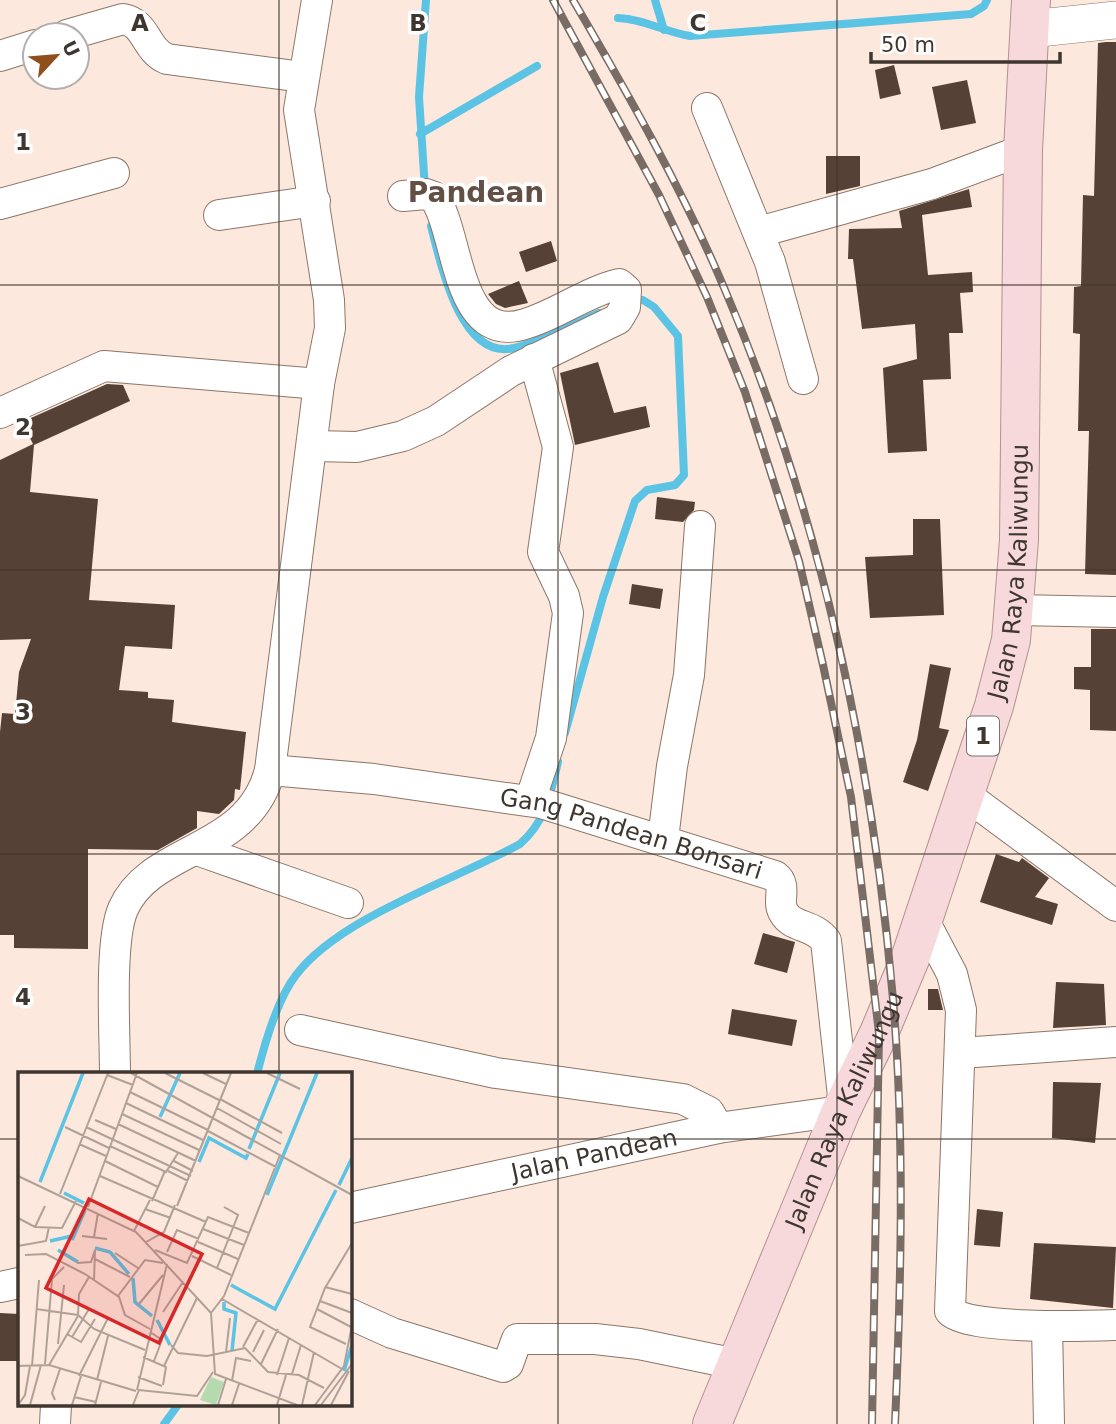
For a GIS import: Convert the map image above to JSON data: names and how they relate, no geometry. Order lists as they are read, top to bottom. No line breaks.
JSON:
{"streets":{"main road":["Jalan Raya Kaliwungu","1"],"street":["Gang Pandean Bonsari","Jalan Pandean"]},"crossings":[["Jalan Raya Kaliwungu","Gang Pandean Bonsari"],["Jalan Raya Kaliwungu","Jalan Pandean"],["Gang Pandean Bonsari","Jalan Pandean"]],"districts":["Pandean"],"scale_bar":"50 m","north":"top right","grid":{"columns":["A","B","C"],"rows":["1","2","3","4"]}}
